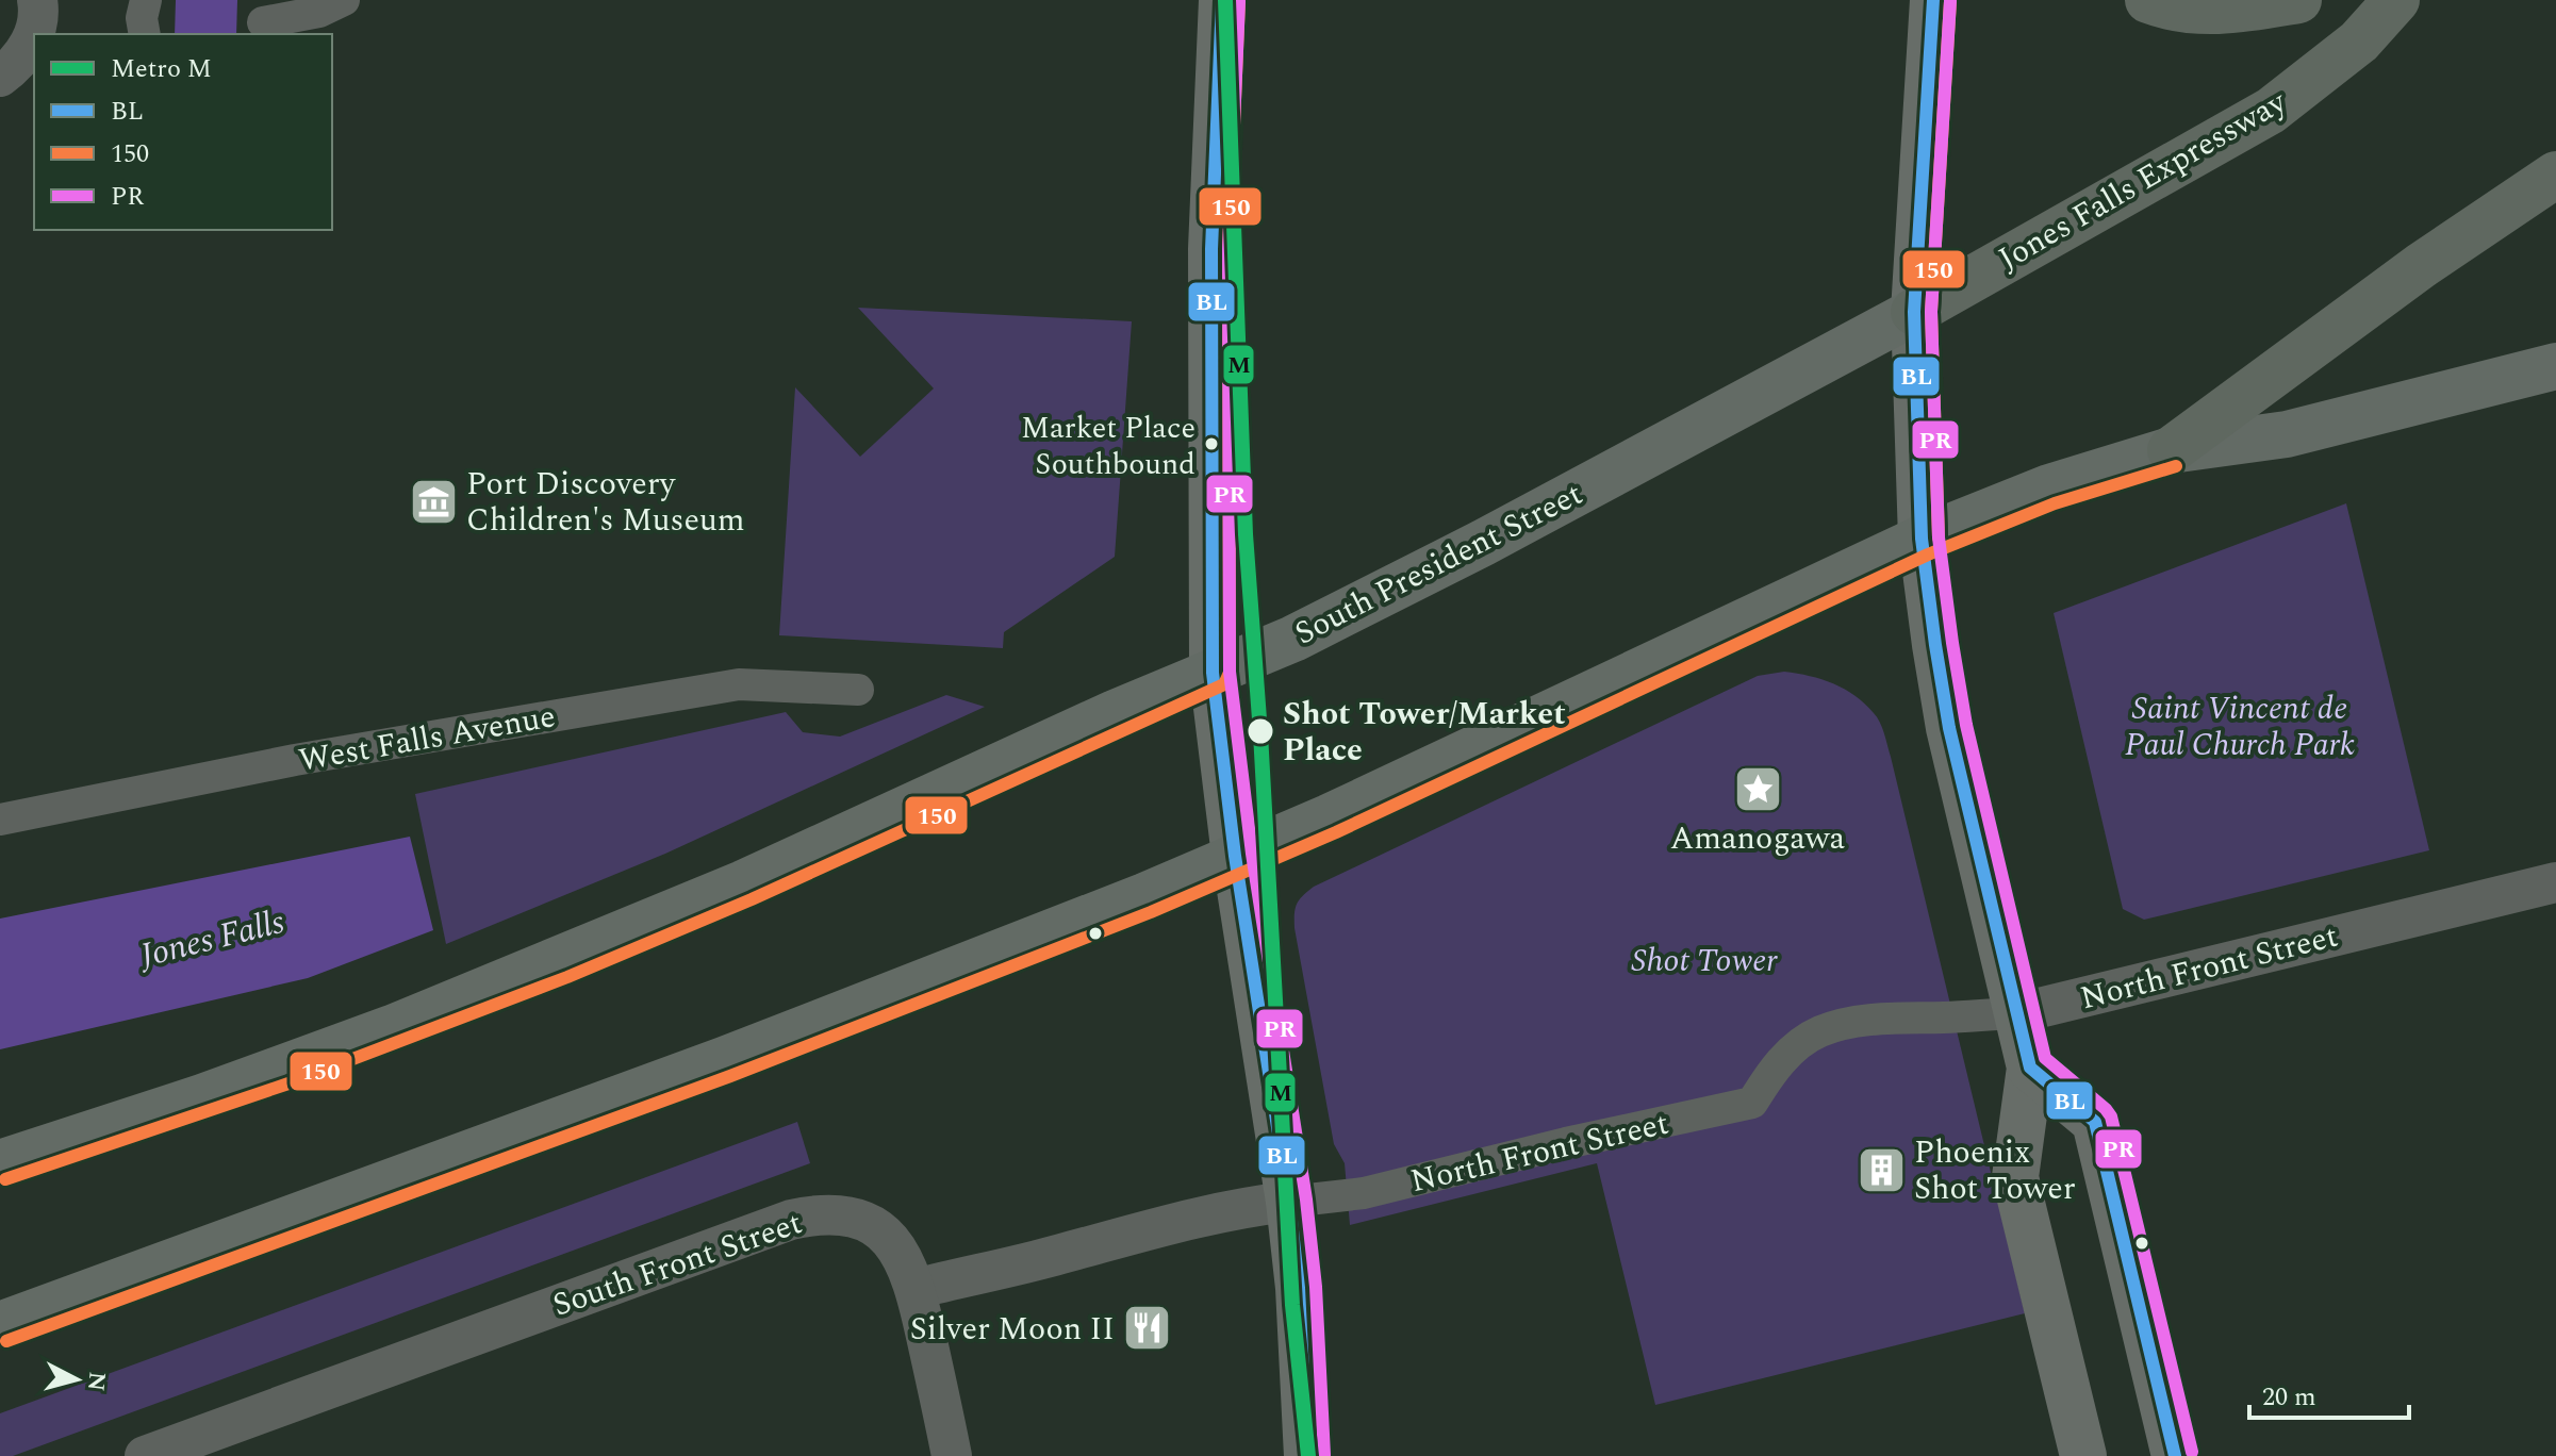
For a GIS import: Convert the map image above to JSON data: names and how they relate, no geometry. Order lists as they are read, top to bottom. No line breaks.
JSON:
{"streets":{"highway":["Jones Falls Expressway"],"main road":["South President Street"],"street":["West Falls Avenue","North Front Street","South Front Street"]},"crossings":[["Jones Falls Expressway","South President Street"]],"water":["Jones Falls"],"parks":["Saint Vincent de Paul Church Park","Shot Tower"],"places":{"other":["Market Place Southbound","Shot Tower/Market Place"],"museum":["Port Discovery Children's Museum"],"place":["Amanogawa"],"building":["Phoenix Shot Tower"],"restaurant":["Silver Moon II"]},"lines":["metro line M","transit line BL","transit line 150","transit line PR"],"legend":["Metro M","BL","150","PR"],"scale_bar":"20 m","north":"right"}
